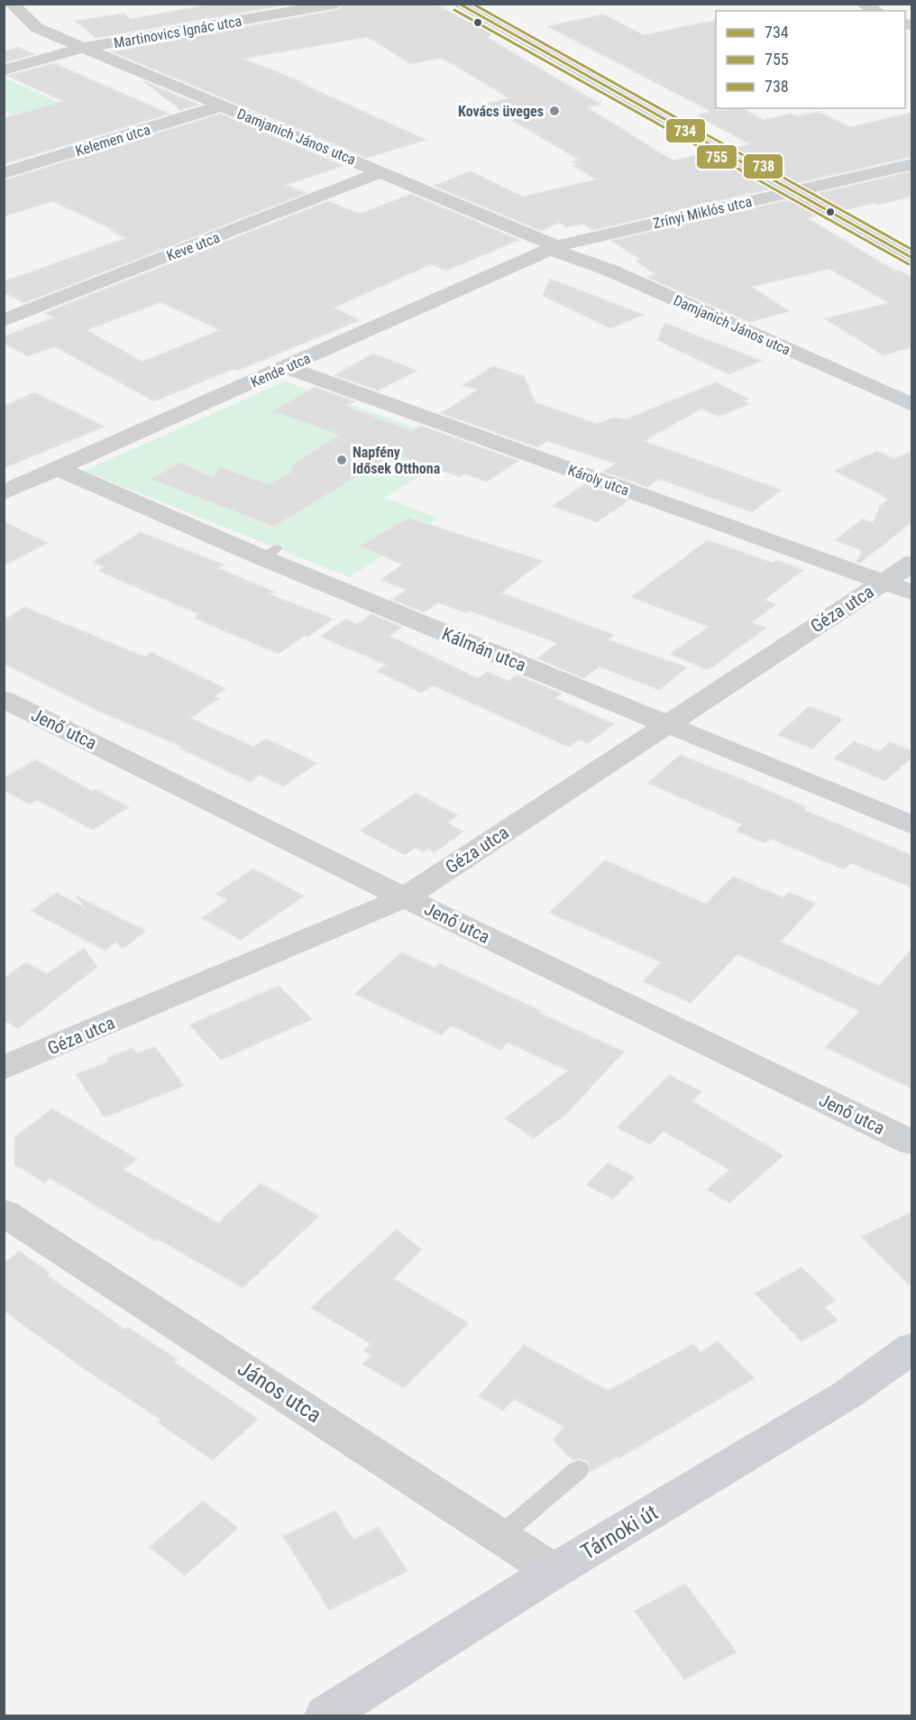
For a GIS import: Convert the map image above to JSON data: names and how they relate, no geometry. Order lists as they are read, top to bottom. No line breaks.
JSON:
{"streets":{"street":["Martinovics Ignác utca","Damjanich János utca","Kelemen utca","Zrínyi Miklós utca","Keve utca","Kende utca","Károly utca","Géza utca","Kálmán utca","Jenő utca","János utca","Tárnoki út"]},"crossings":[["Martinovics Ignác utca","Damjanich János utca"],["Damjanich János utca","Kelemen utca"],["Damjanich János utca","Zrínyi Miklós utca"],["Damjanich János utca","Keve utca"],["Damjanich János utca","Kende utca"],["Zrínyi Miklós utca","Kende utca"],["Kende utca","Károly utca"],["Kende utca","Kálmán utca"],["Károly utca","Géza utca"],["Géza utca","Kálmán utca"],["Géza utca","Jenő utca"],["János utca","Tárnoki út"]],"places":["Kovács üveges","Napfény Idősek Otthona"],"lines":["transit line 734","transit line 738","transit line 755"],"legend":["734","755","738"]}
